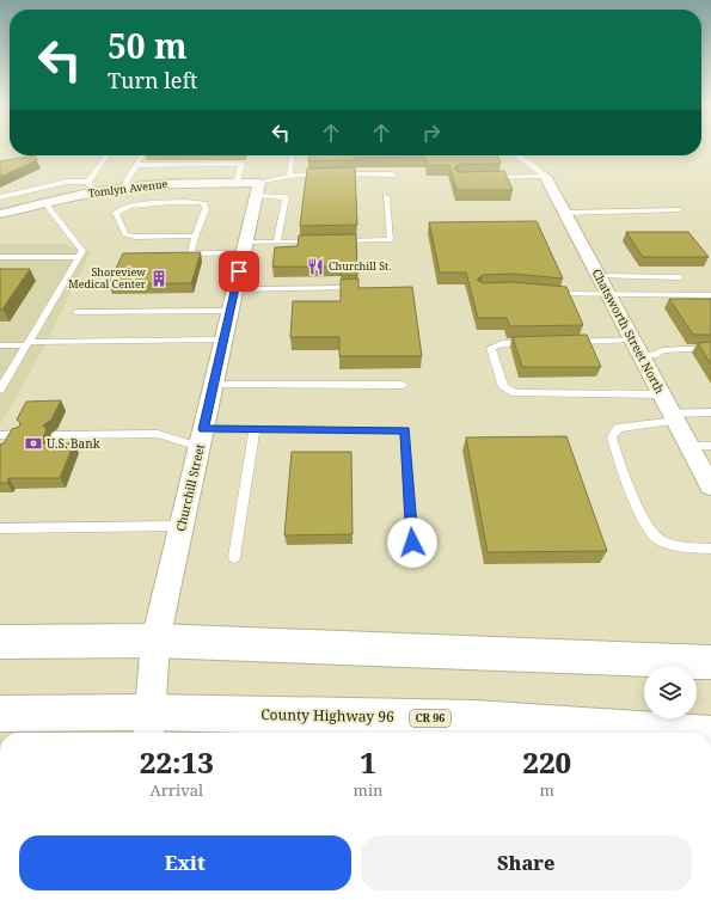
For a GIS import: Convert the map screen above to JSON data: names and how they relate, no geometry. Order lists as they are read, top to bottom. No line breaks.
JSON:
{"streets":{"main road":["County Highway 96","CR 96"],"street":["Tomlyn Avenue","Chatsworth Street North","Churchill Street"]},"crossings":[["Tomlyn Avenue","Churchill Street"],["Churchill Street","County Highway 96"]],"places":{"restaurant":["Churchill St."],"building":["Shoreview Medical Center"],"bank":["U.S. Bank"]},"page":{"turn":["50 m","Turn left"],"eta":["22:13","Arrival","1","min","220","m"],"buttons":["Exit","Share"]}}
